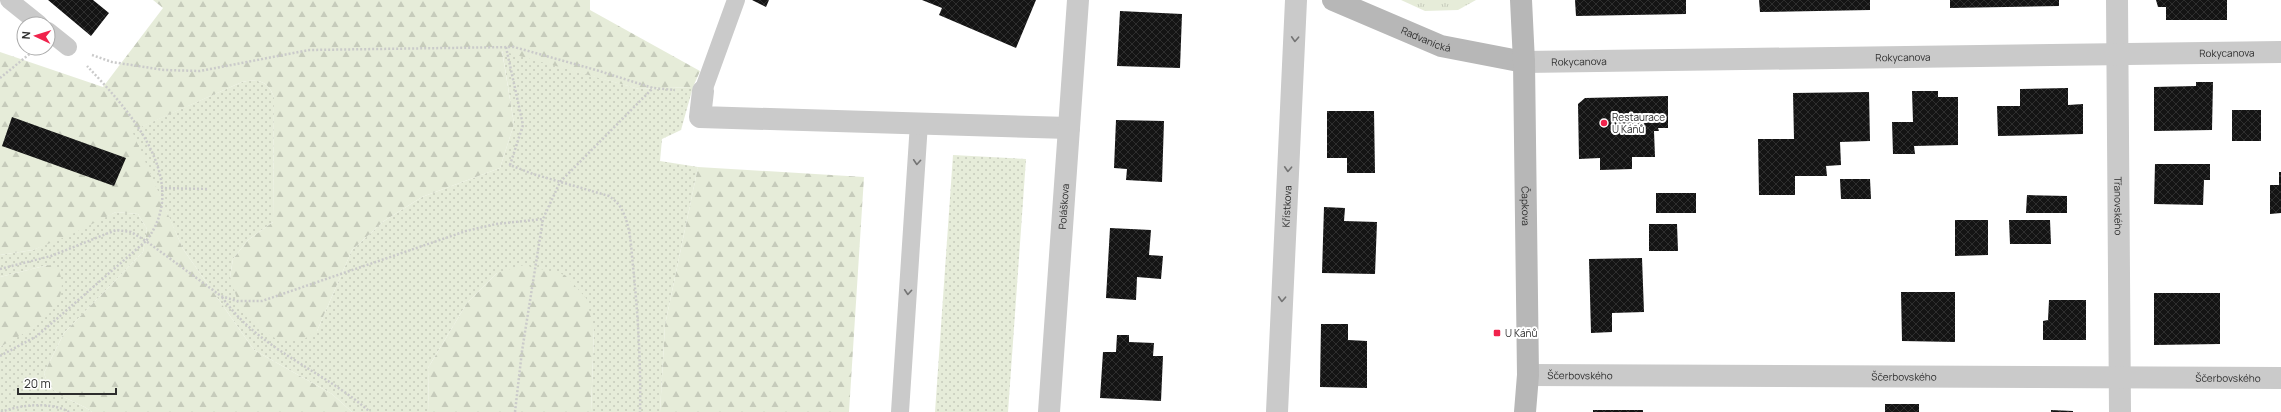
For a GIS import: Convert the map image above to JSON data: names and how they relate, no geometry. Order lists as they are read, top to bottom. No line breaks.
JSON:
{"streets":{"street":["Radvanická","Rokycanova","Poláškova","Křístkova","Čapkova","Třanovského","Ščerbovského"]},"crossings":[["Radvanická","Rokycanova"],["Radvanická","Čapkova"],["Rokycanova","Čapkova"],["Rokycanova","Třanovského"],["Čapkova","Ščerbovského"],["Třanovského","Ščerbovského"]],"one_way":["Křístkova"],"places":{"other":["Restaurace U Káňů"],"transit":["U Káňů"]},"scale_bar":"20 m","north":"left"}
